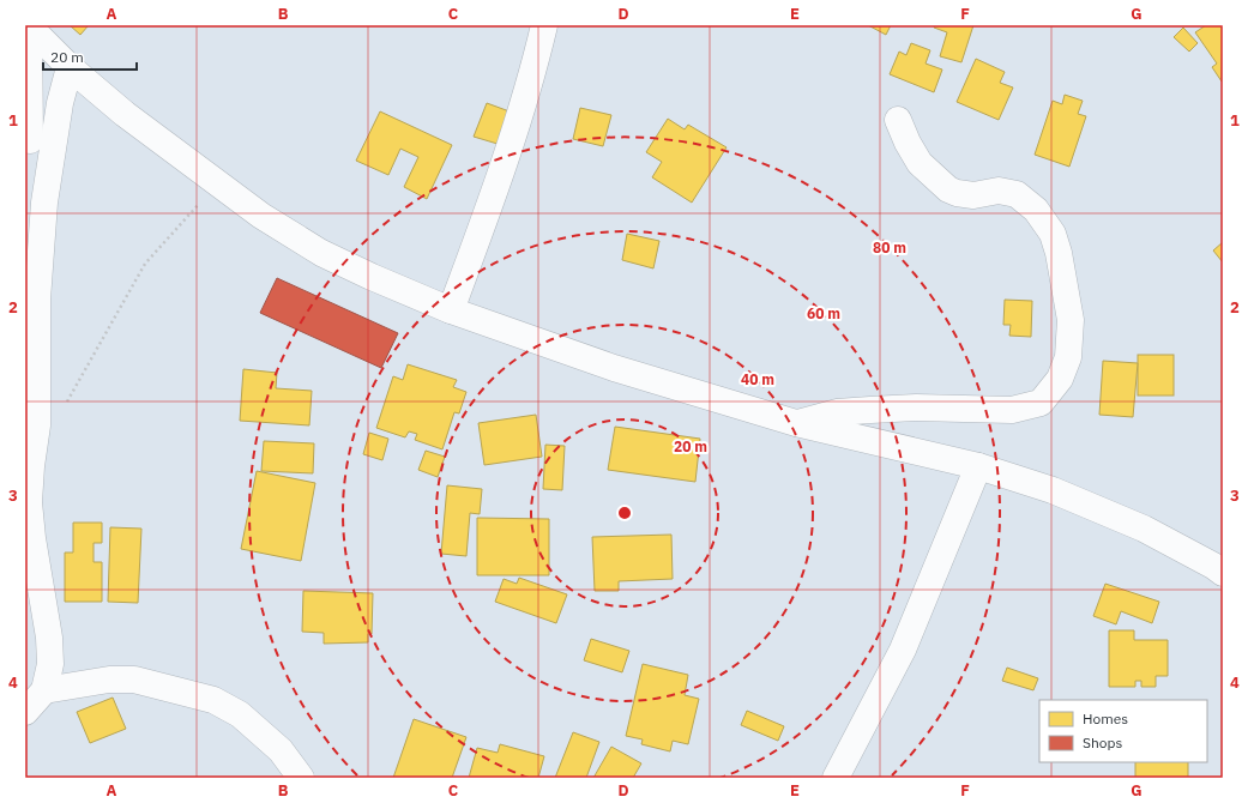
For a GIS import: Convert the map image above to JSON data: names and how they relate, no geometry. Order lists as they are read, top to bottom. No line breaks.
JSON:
{"legend":["Homes","Shops"],"scale_bar":"20 m","grid":{"columns":["A","B","C","D","E","F","G"],"rows":["1","2","3","4"]},"rings":["80 m","60 m","40 m","20 m"]}
